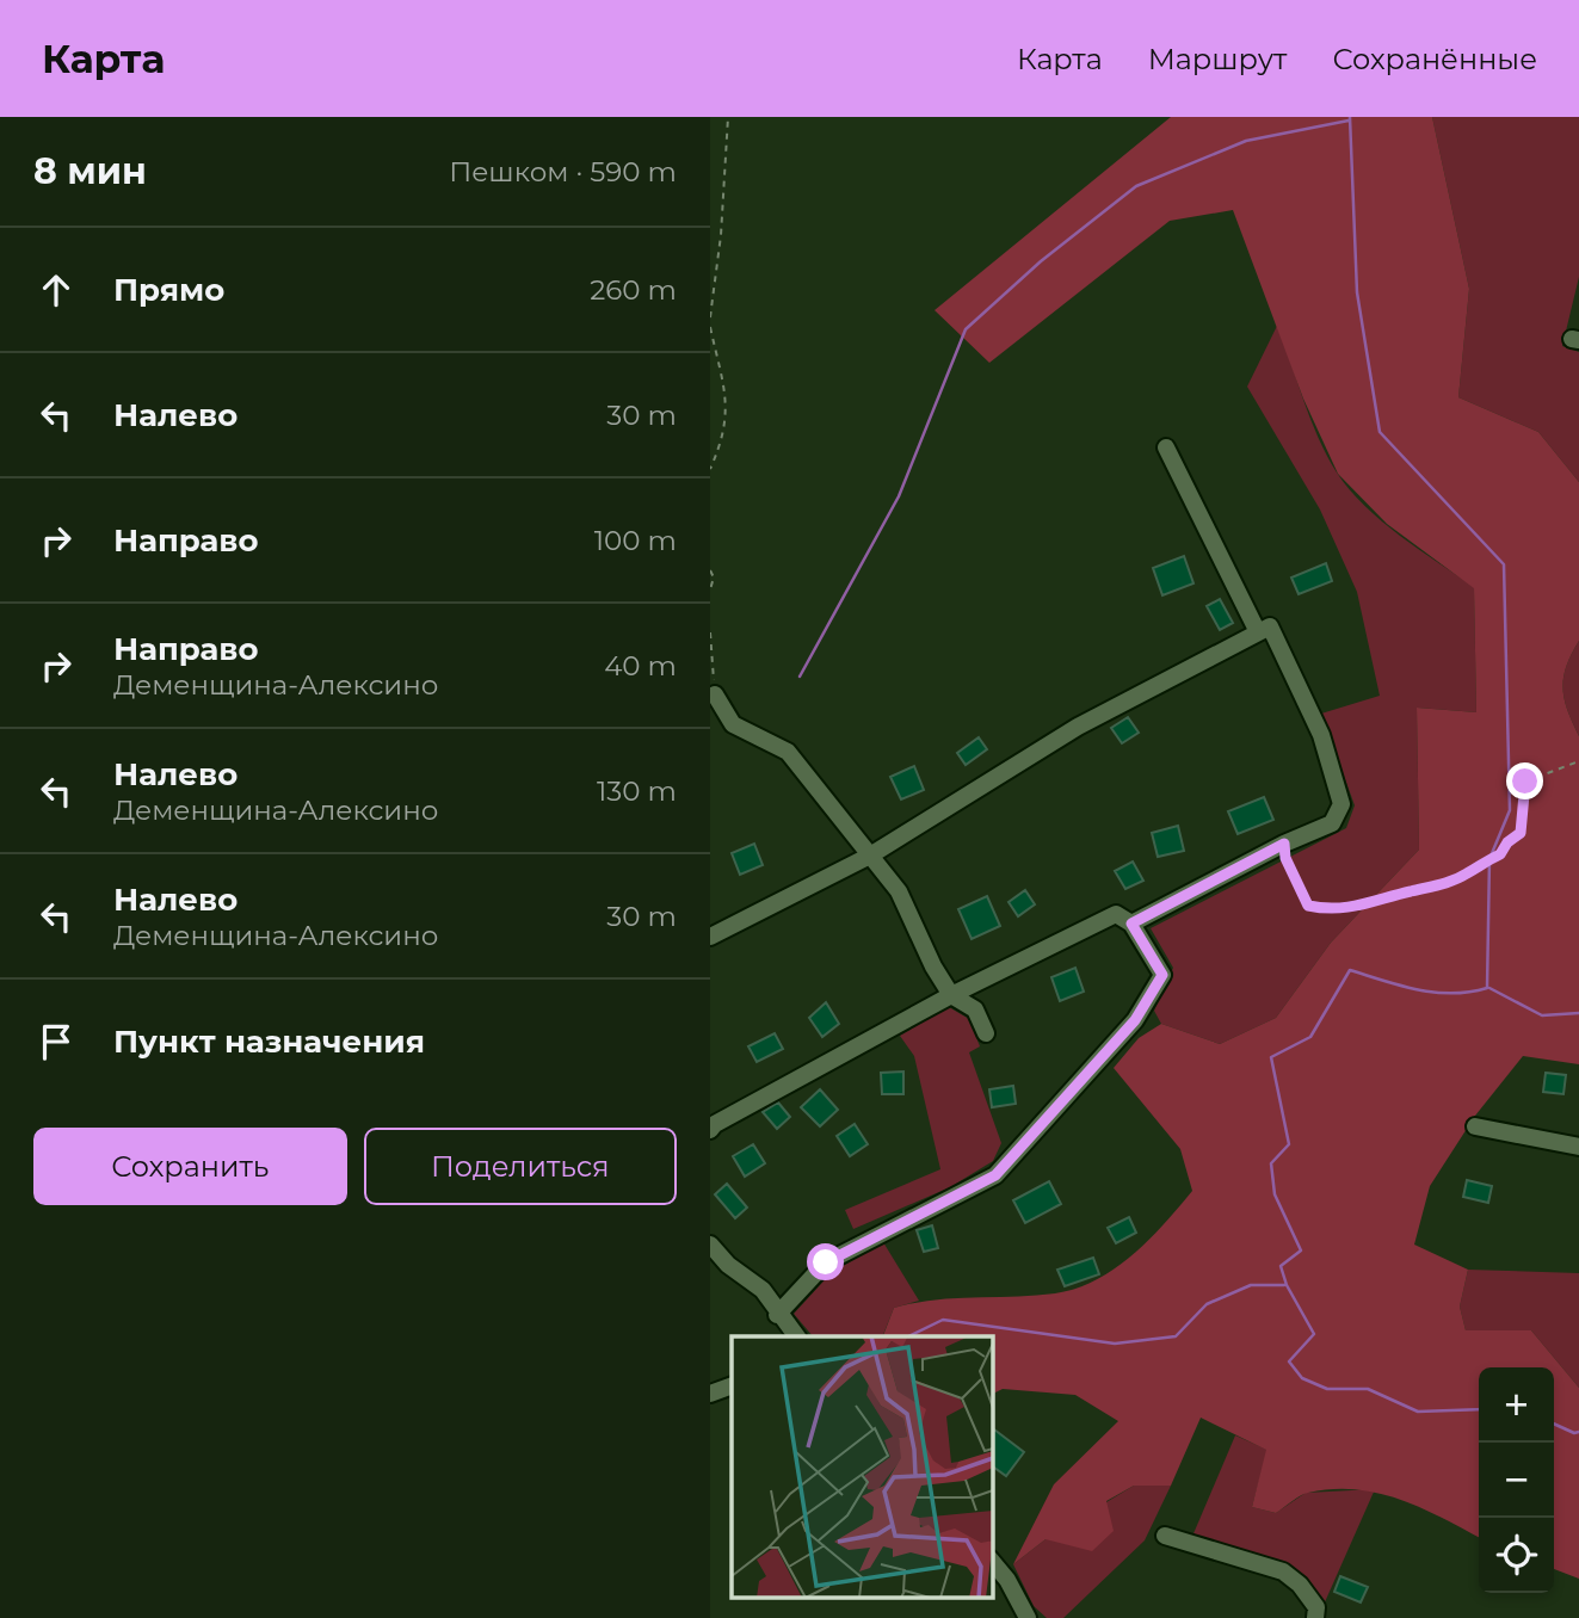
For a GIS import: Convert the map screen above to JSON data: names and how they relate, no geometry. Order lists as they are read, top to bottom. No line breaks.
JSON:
{"page":{"header":"Карта","nav":["Карта","Маршрут","Сохранённые"],"heading":["8 мин","Пешком · 590 m"],"list":[["Прямо","260 m"],["Налево","30 m"],["Направо","100 m"],["Направо","Деменщина-Алексино","40 m"],["Налево","Деменщина-Алексино","130 m"],["Налево","Деменщина-Алексино","30 m"],"Пункт назначения"],"buttons":["Сохранить","Поделиться"],"map_buttons":["+","−"]}}
